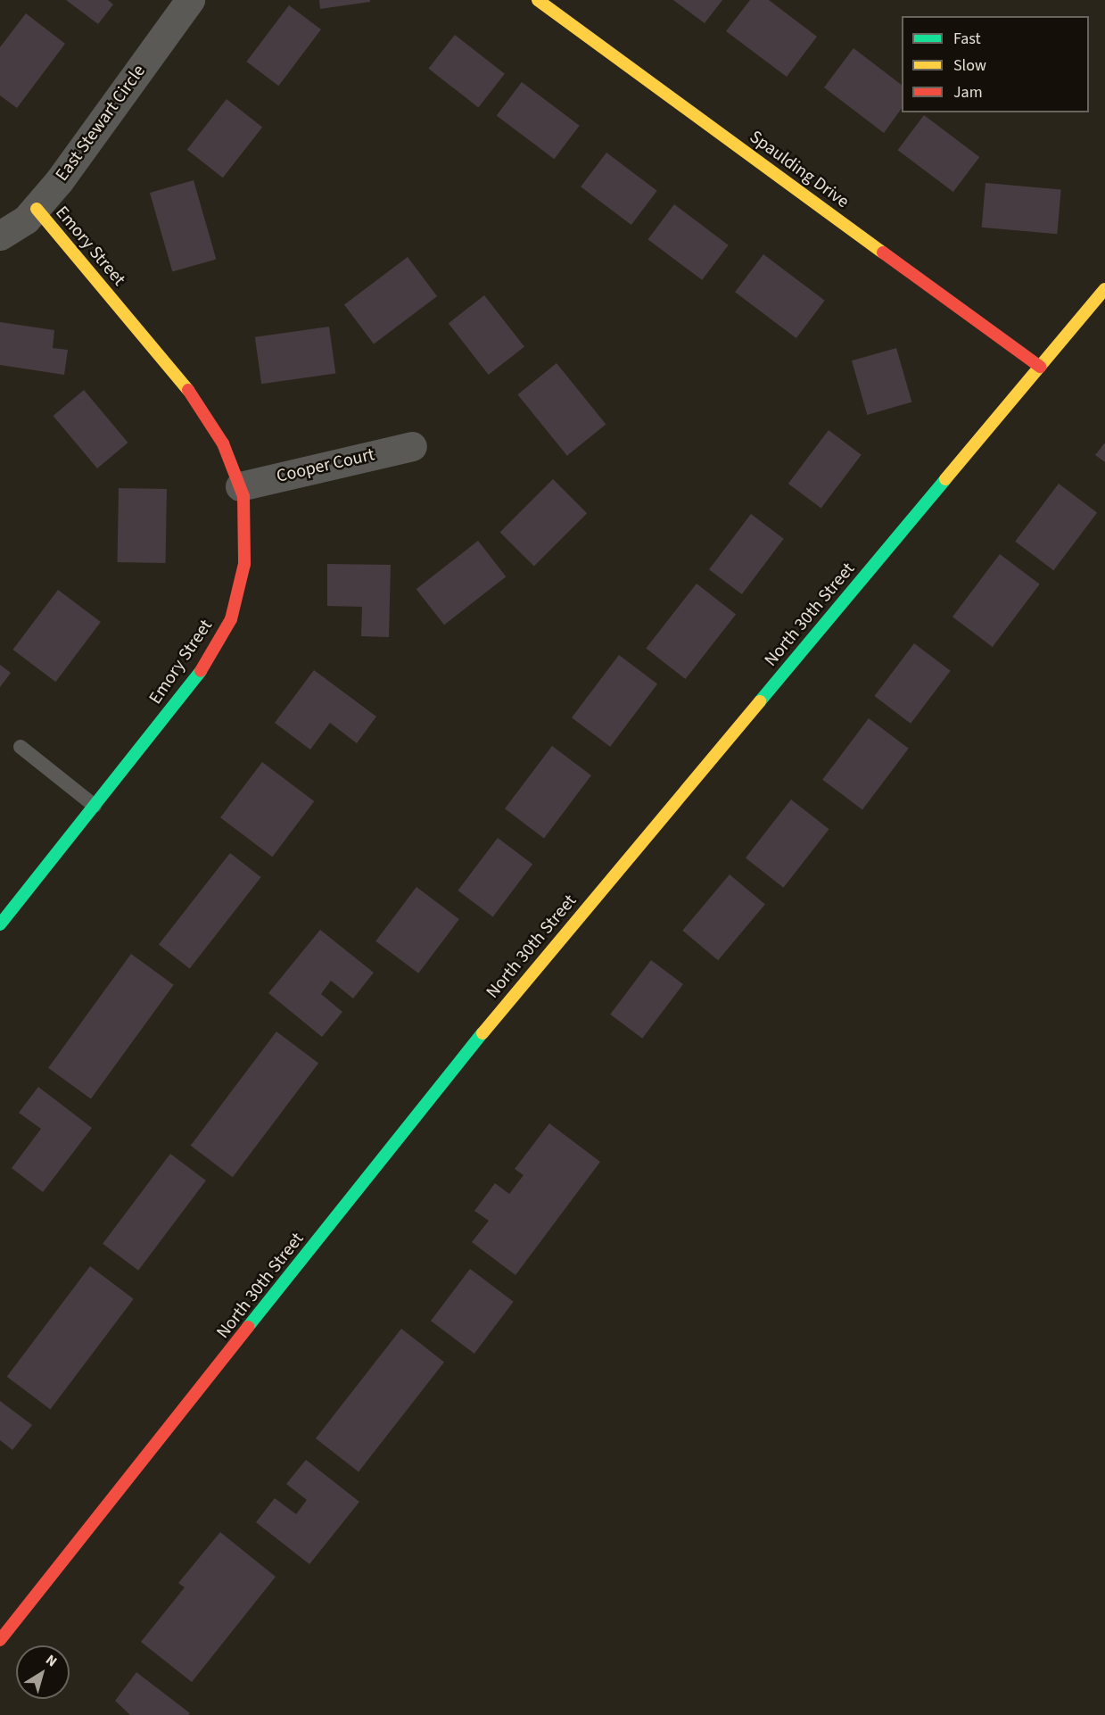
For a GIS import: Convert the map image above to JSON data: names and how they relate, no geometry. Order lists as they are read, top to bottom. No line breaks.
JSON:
{"streets":{"street":["East Stewart Circle","Spaulding Drive","Emory Street","Cooper Court","North 30th Street"]},"crossings":[["East Stewart Circle","Emory Street"],["Spaulding Drive","North 30th Street"],["Emory Street","Cooper Court"]],"legend":["Fast","Slow","Jam"],"north":"top right"}
